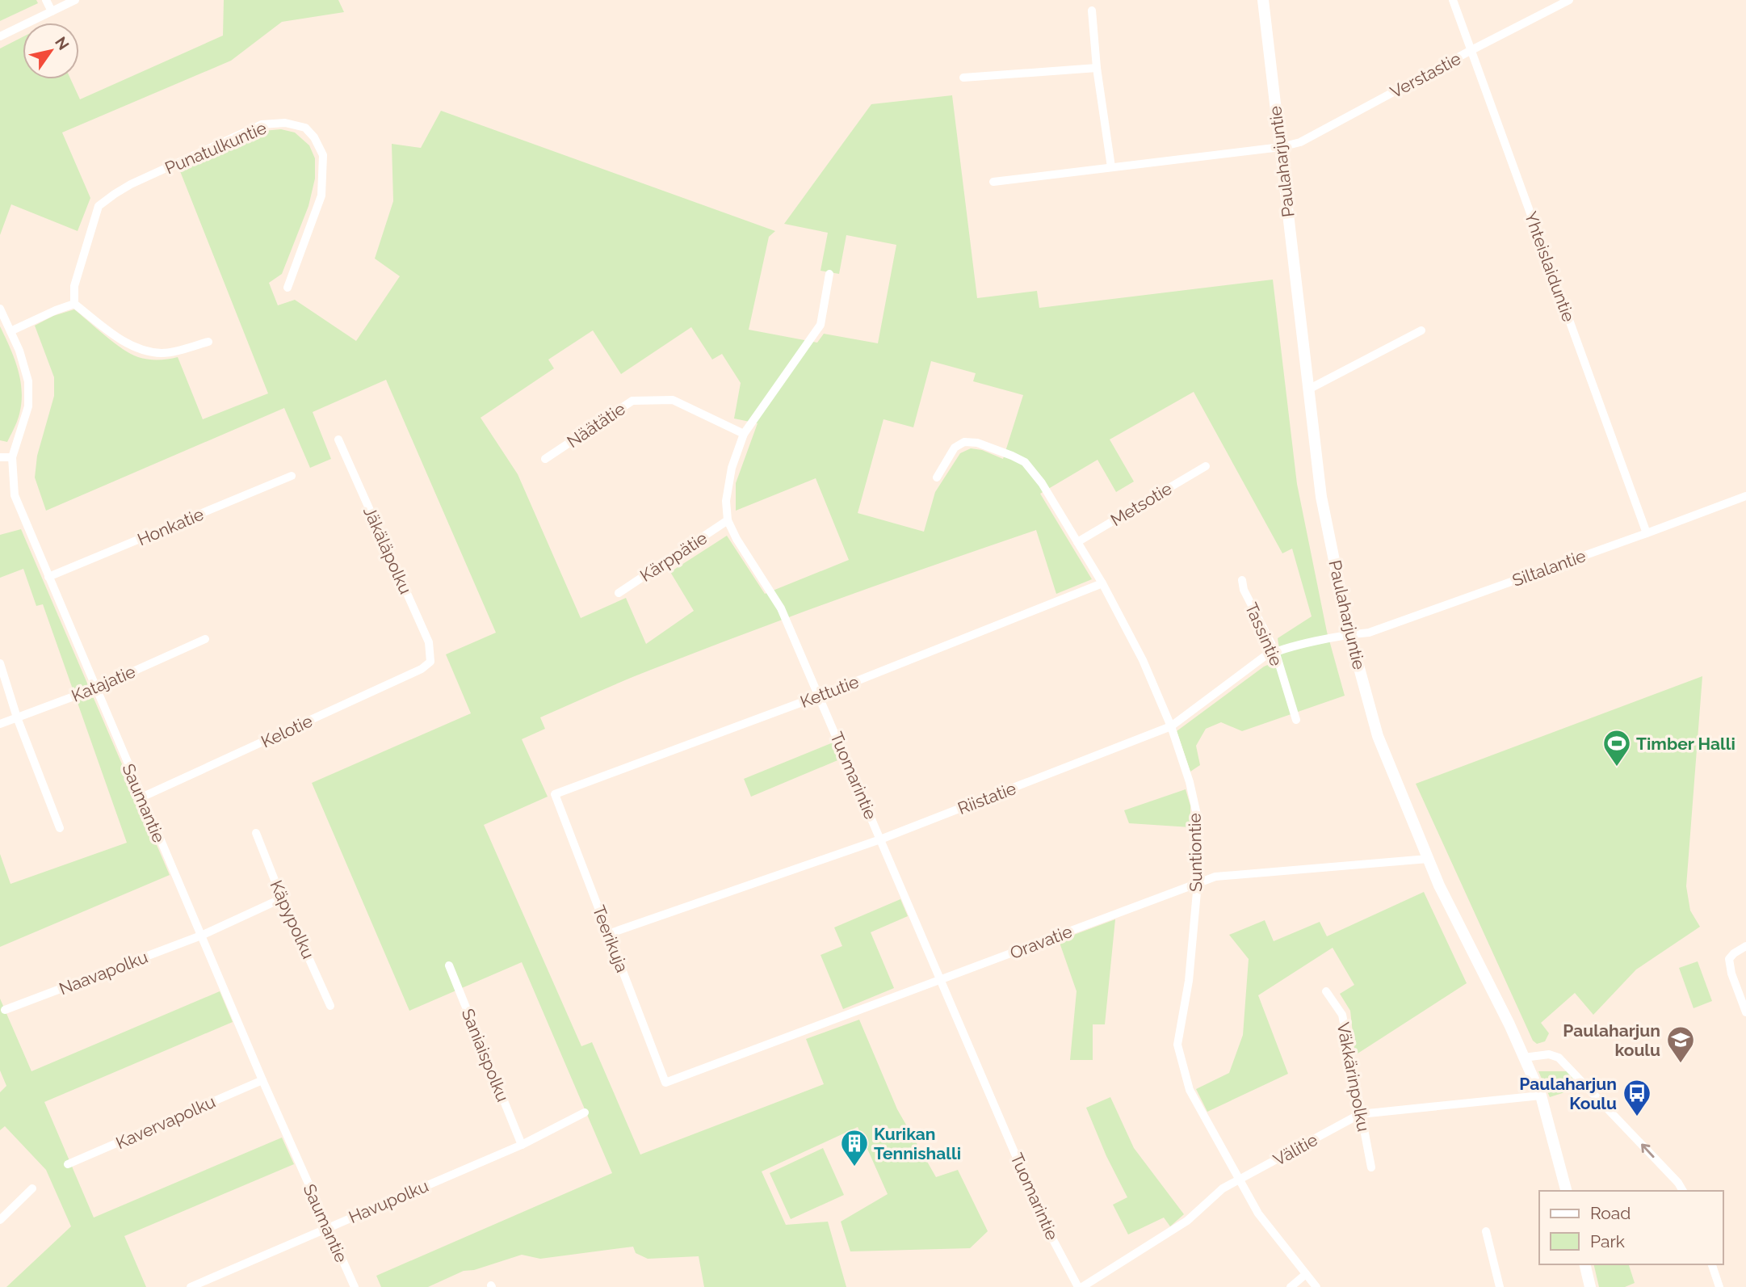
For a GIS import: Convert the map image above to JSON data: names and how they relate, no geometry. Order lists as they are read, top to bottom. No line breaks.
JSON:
{"streets":{"main road":["Paulaharjuntie"],"street":["Verstastie","Punatulkuntie","Yhteislaiduntie","Näätätie","Metsotie","Honkatie","Jäkäläpolku","Kärppätie","Siltalantie","Tassintie","Katajatie","Kettutie","Kelotie","Tuomarintie","Riistatie","Saumantie","Suntiontie","Käpypolku","Teerikuja","Oravatie","Naavapolku","Saniaispolku","Väkkärinpolku","Kavervapolku","Välitie","Havupolku"]},"crossings":[["Verstastie","Paulaharjuntie"],["Verstastie","Yhteislaiduntie"],["Paulaharjuntie","Siltalantie"],["Paulaharjuntie","Riistatie"],["Paulaharjuntie","Oravatie"],["Paulaharjuntie","Välitie"],["Yhteislaiduntie","Siltalantie"],["Näätätie","Tuomarintie"],["Metsotie","Suntiontie"],["Honkatie","Saumantie"],["Jäkäläpolku","Kelotie"],["Kärppätie","Tuomarintie"],["Siltalantie","Riistatie"],["Tassintie","Riistatie"],["Katajatie","Saumantie"],["Kettutie","Tuomarintie"],["Kettutie","Suntiontie"],["Kettutie","Teerikuja"],["Kelotie","Saumantie"],["Tuomarintie","Riistatie"],["Tuomarintie","Oravatie"],["Tuomarintie","Välitie"],["Riistatie","Suntiontie"],["Riistatie","Teerikuja"],["Saumantie","Naavapolku"],["Saumantie","Kavervapolku"],["Saumantie","Havupolku"],["Suntiontie","Oravatie"],["Suntiontie","Välitie"],["Käpypolku","Naavapolku"],["Teerikuja","Oravatie"],["Saniaispolku","Havupolku"],["Väkkärinpolku","Välitie"]],"places":{"sports":["Timber Halli"],"school or university":["Paulaharjun koulu"],"bus stop":["Paulaharjun Koulu"],"building":["Kurikan Tennishalli"]},"legend":["Road","Park"],"north":"top right"}
